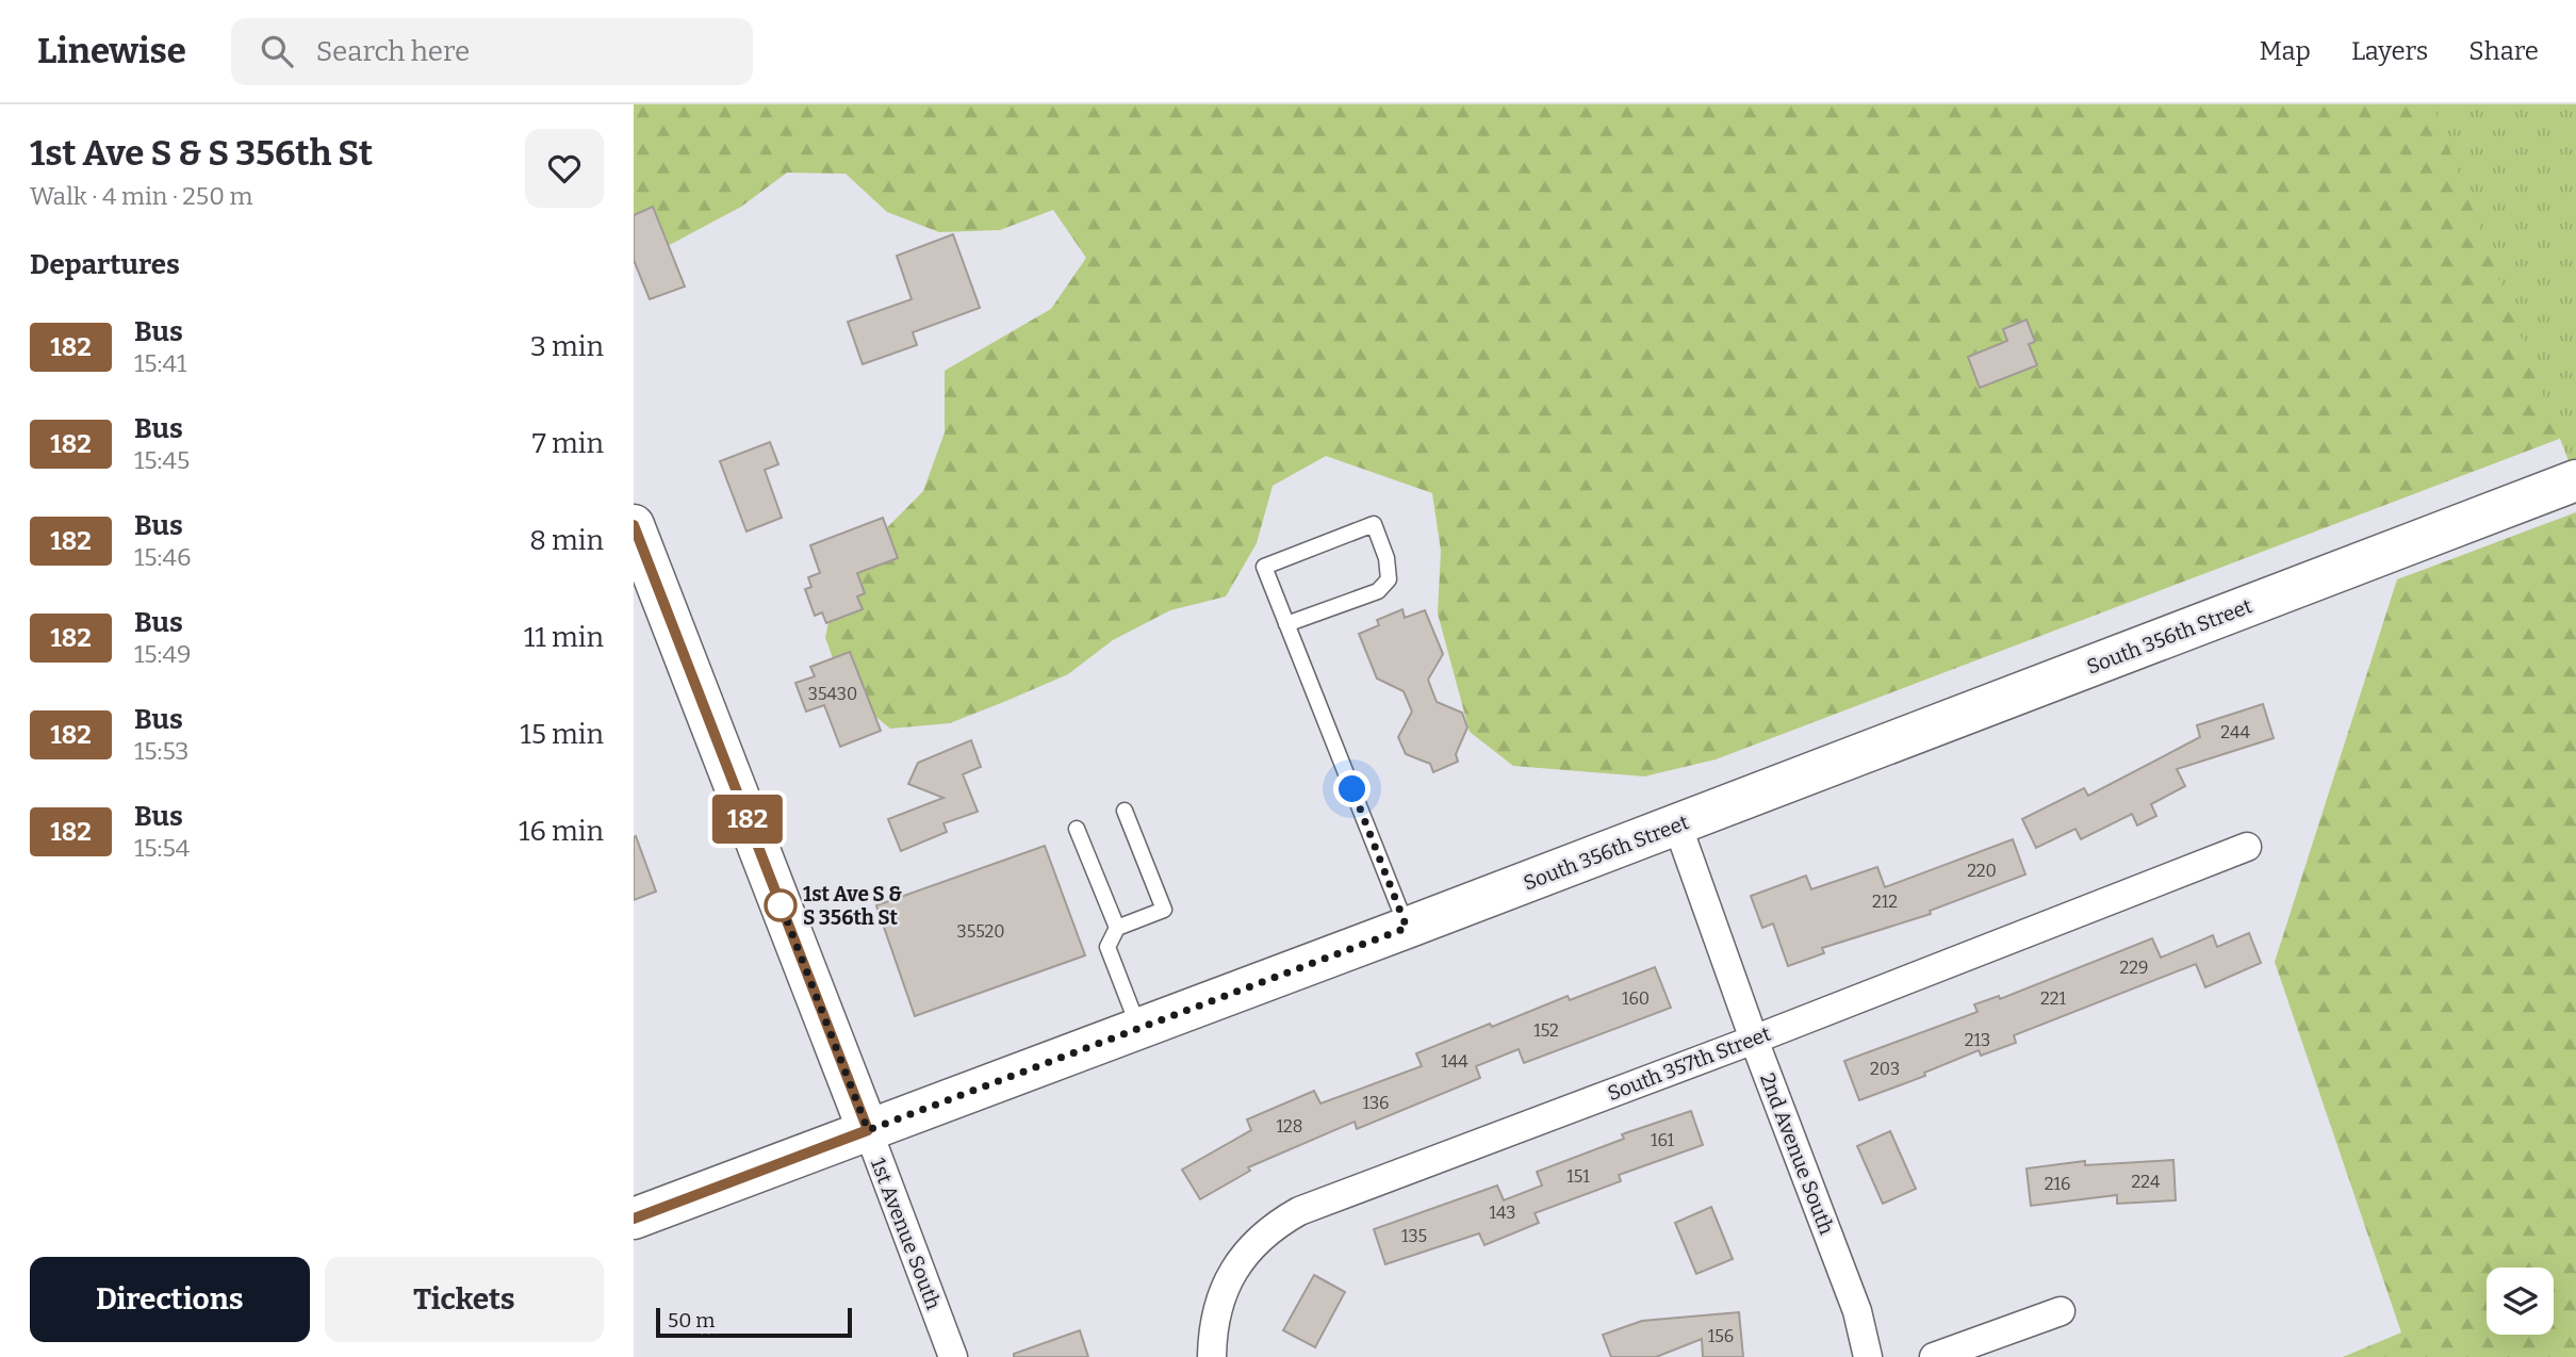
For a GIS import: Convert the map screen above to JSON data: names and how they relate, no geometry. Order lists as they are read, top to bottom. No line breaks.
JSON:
{"streets":{"main road":["South 356th Street","1st Avenue South"],"street":["South 357th Street","2nd Avenue South"]},"crossings":[["South 356th Street","2nd Avenue South"],["South 356th Street","1st Avenue South"],["South 357th Street","2nd Avenue South"]],"places":["1st Ave S & S 356th St"],"lines":["bus line 182"],"house_numbers":["35430","244","220","212","35520","229","160","221","152","213","144","203","136","128","161","151","224","216","143","135","156"],"scale_bar":"50 m","page":{"header":"Linewise","search":"Search here","nav":["Map","Layers","Share"],"heading":[["1st Ave S & S 356th St","Walk · 4 min · 250 m"],"Departures"],"on_map":"182","list":[{"mark":"182","name":"Bus","note":"15:41","value":"3 min"},{"mark":"182","name":"Bus","note":"15:45","value":"7 min"},{"mark":"182","name":"Bus","note":"15:46","value":"8 min"},{"mark":"182","name":"Bus","note":"15:49","value":"11 min"},{"mark":"182","name":"Bus","note":"15:53","value":"15 min"},{"mark":"182","name":"Bus","note":"15:54","value":"16 min"}],"buttons":["Directions","Tickets"],"scale":"50 m"}}
